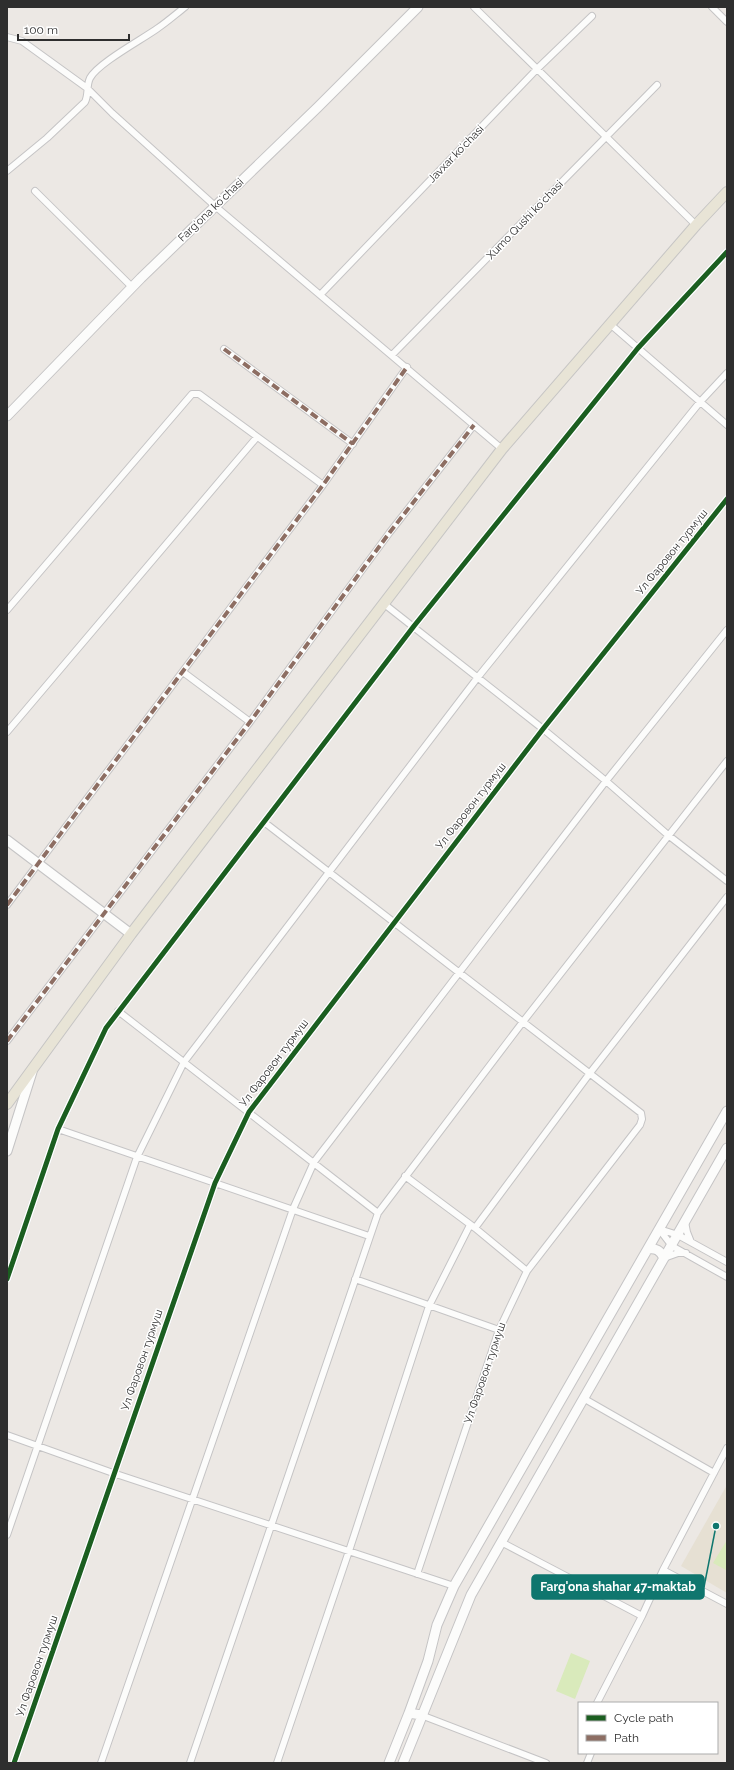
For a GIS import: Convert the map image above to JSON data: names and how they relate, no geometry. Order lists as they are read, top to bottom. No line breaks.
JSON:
{"streets":{"street":["Javxar koʻchasi","Fargʻona koʻchasi","Xumo Qushi koʻchasi","Ул Фаровон турмуш"]},"places":["Farg'ona shahar 47-maktab"],"legend":["Cycle path","Path"],"scale_bar":"100 m"}
